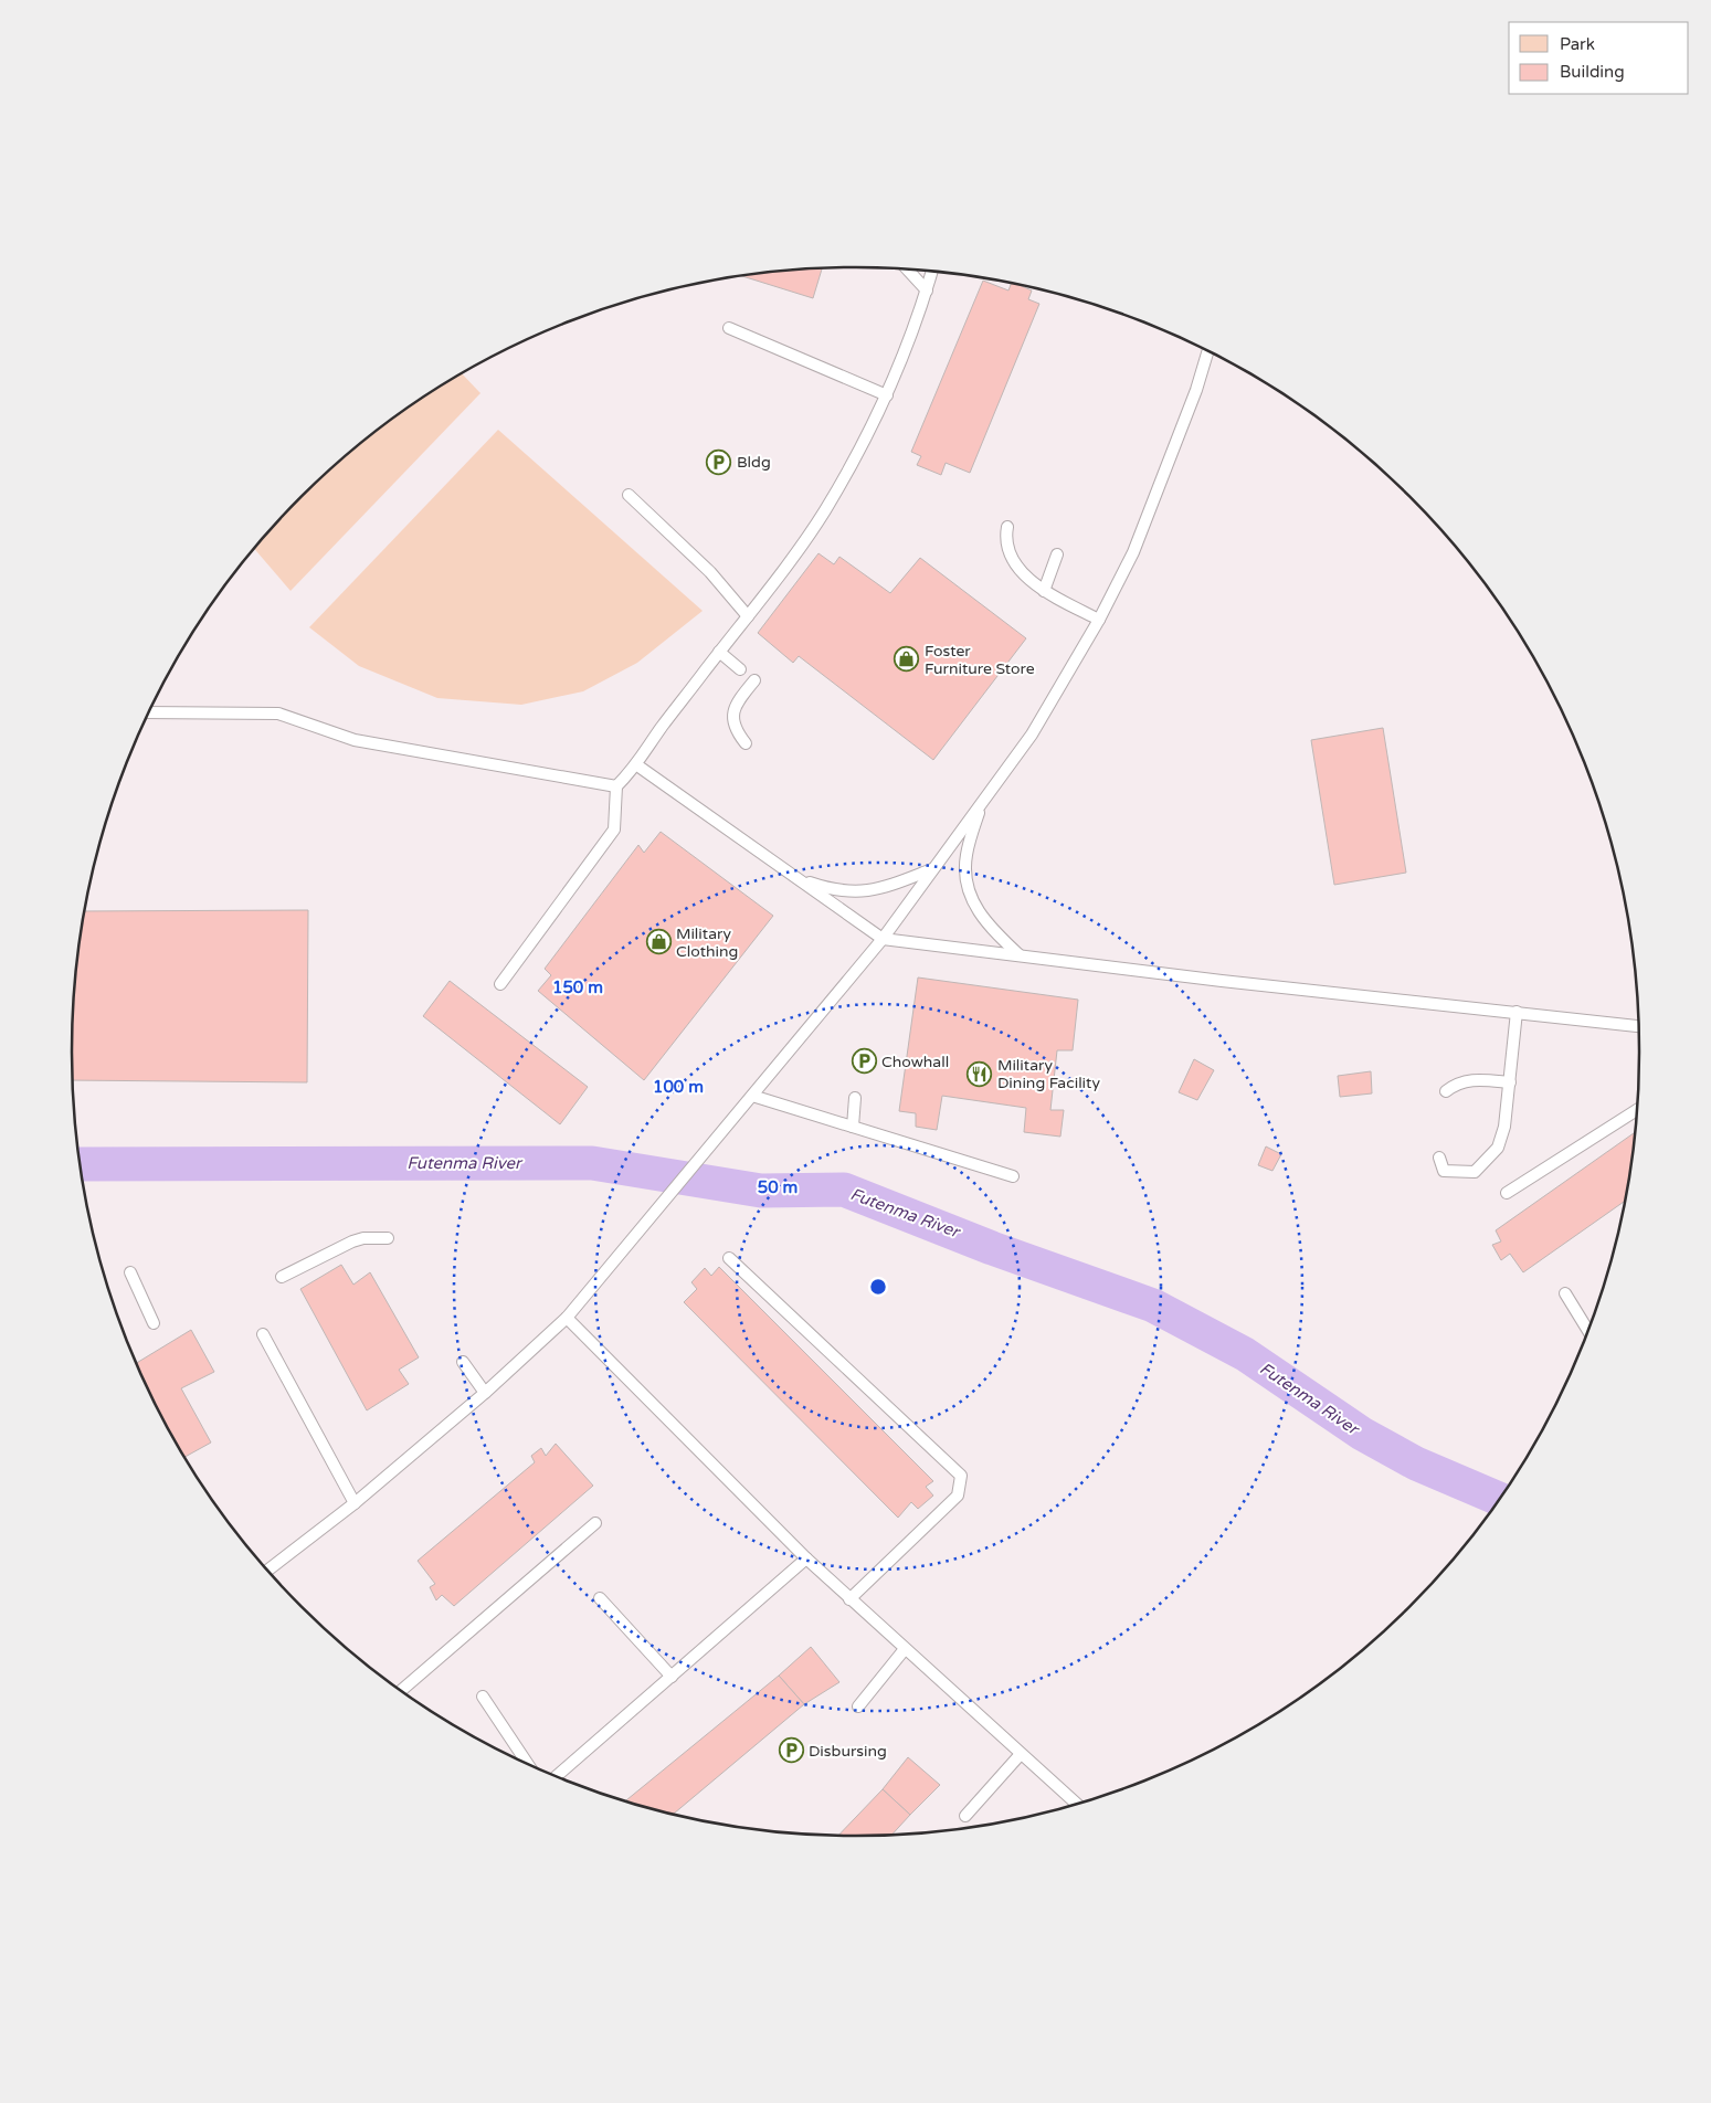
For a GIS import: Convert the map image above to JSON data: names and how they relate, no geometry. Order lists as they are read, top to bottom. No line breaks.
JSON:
{"water":["Futenma River"],"places":{"parking":["Bldg","Chowhall","Disbursing"],"shop":["Foster Furniture Store","Military Clothing"],"restaurant":["Military Dining Facility"]},"legend":["Park","Building"],"rings":["150 m","100 m","50 m"]}
